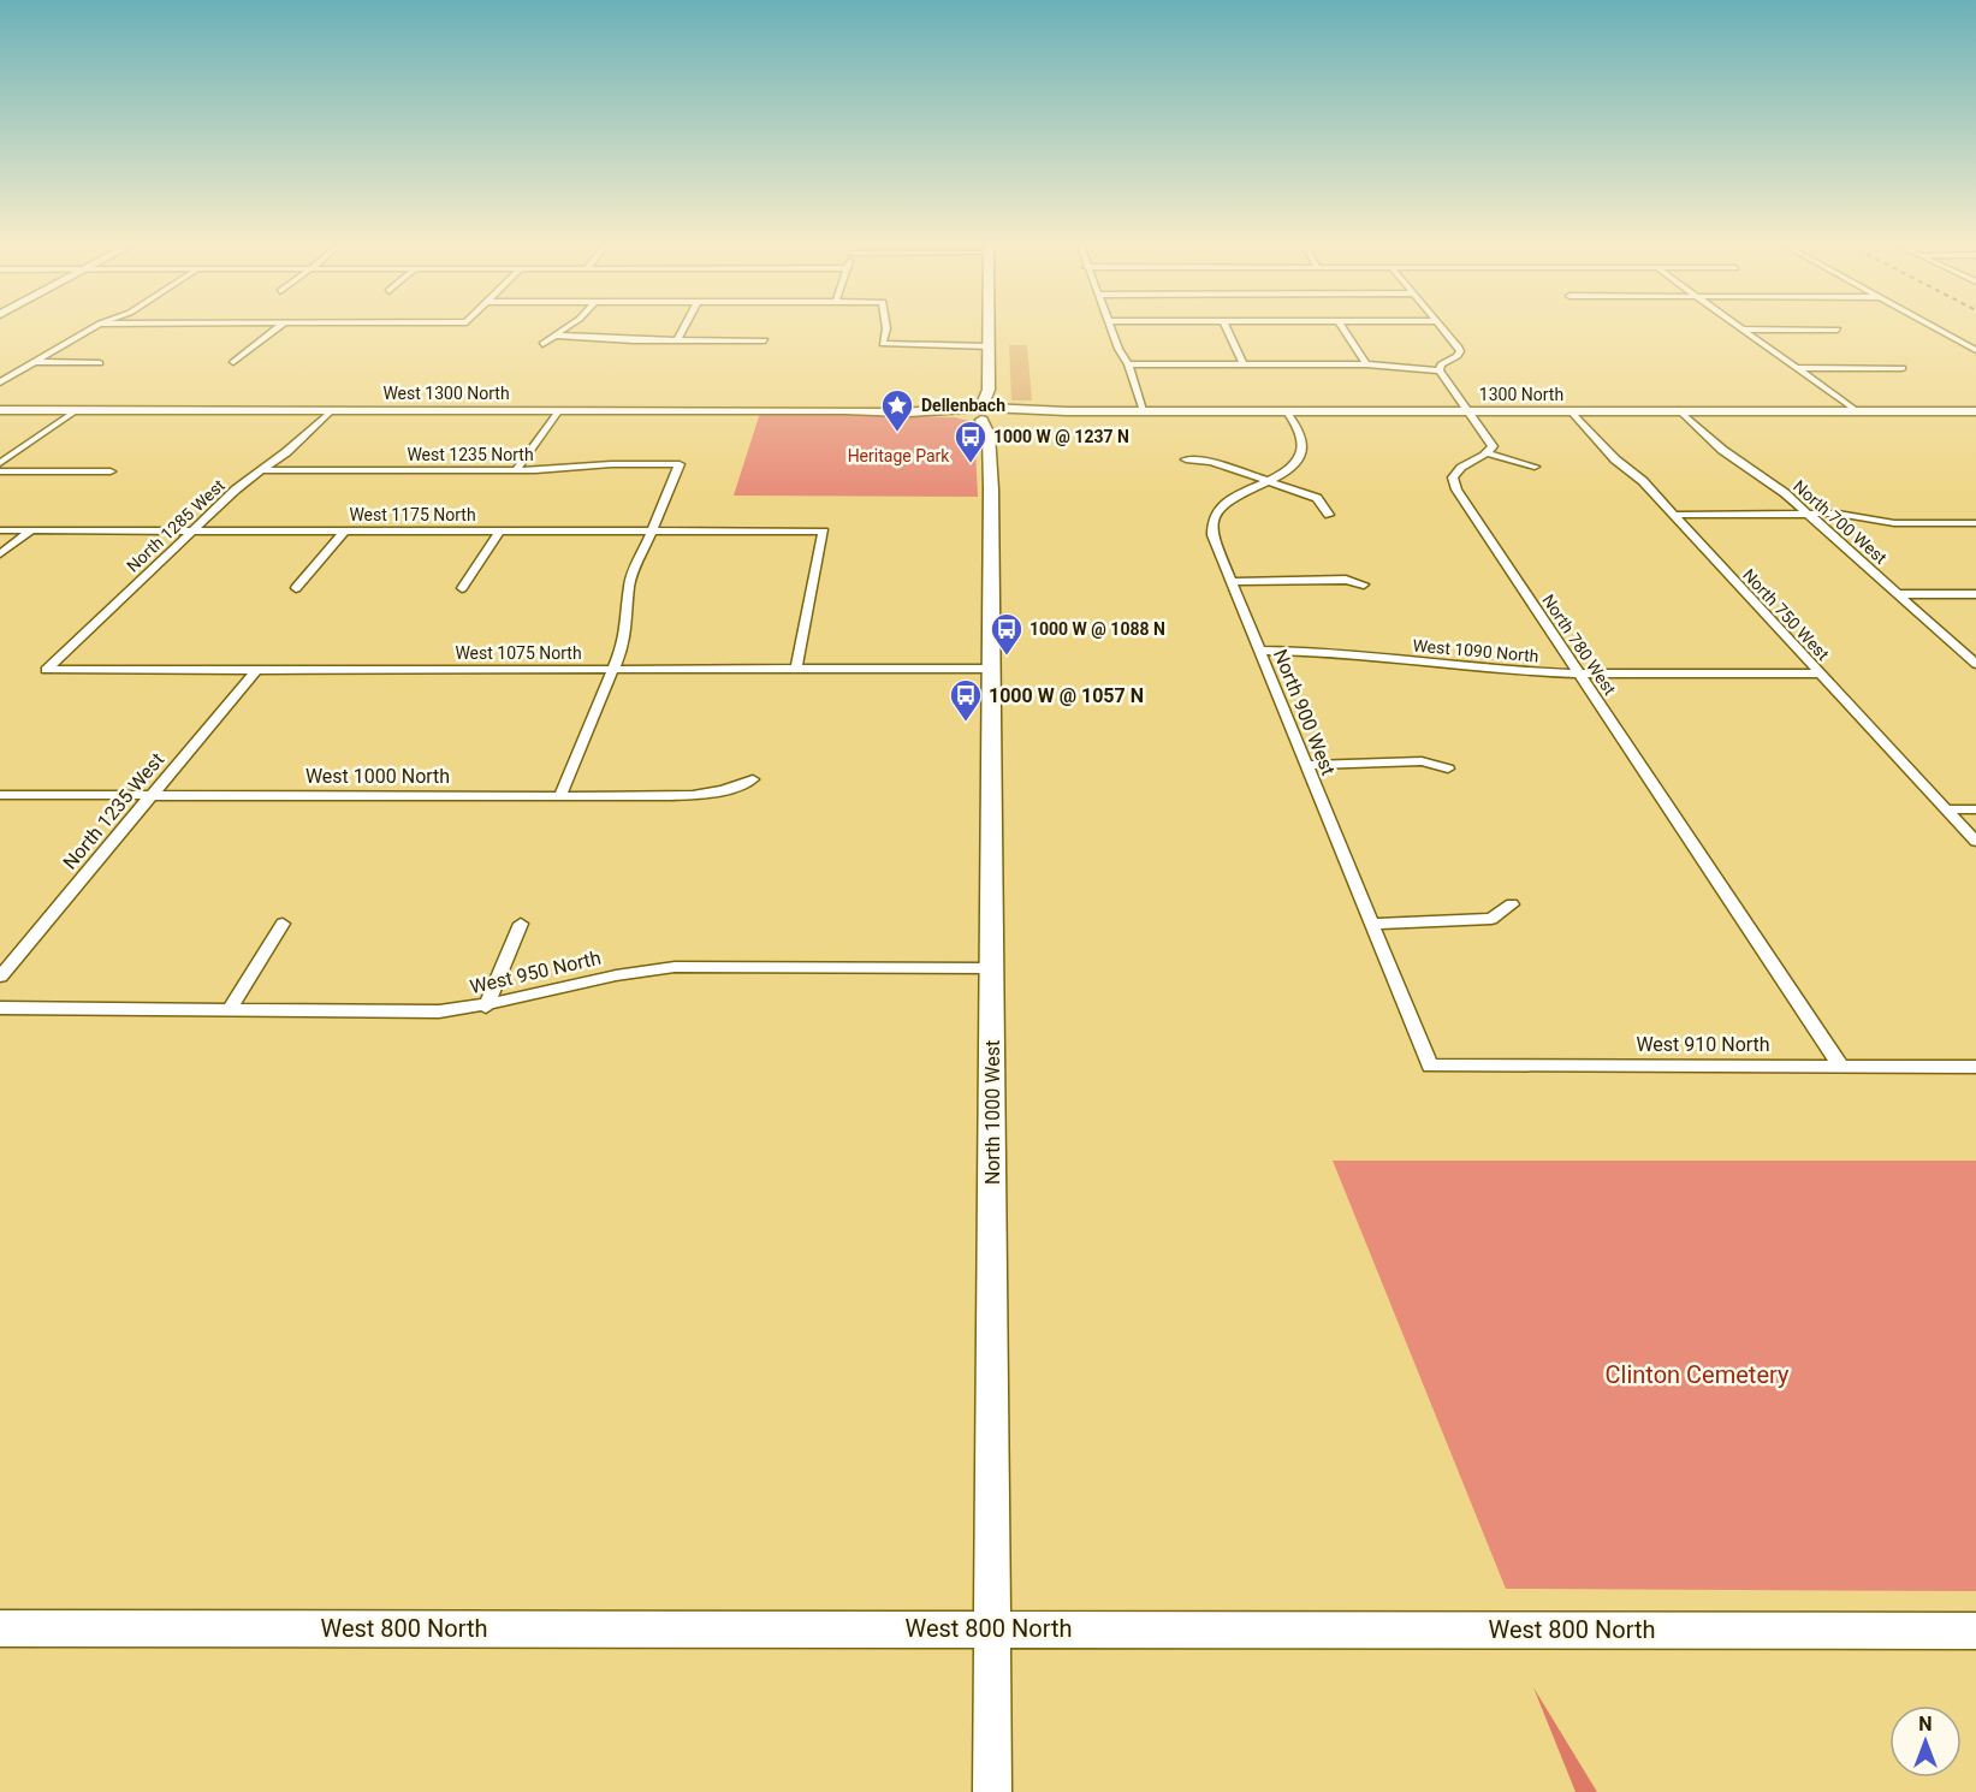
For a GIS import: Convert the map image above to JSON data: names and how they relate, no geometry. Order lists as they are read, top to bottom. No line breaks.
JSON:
{"streets":{"street":["West 1300 North","1300 North","West 1235 North","West 1175 North","North 700 West","North 1285 West","North 750 West","North 780 West","West 1090 North","West 1075 North","North 900 West","West 1000 North","North 1235 West","West 950 North","West 910 North","North 1000 West","West 800 North"]},"crossings":[["West 1300 North","1300 North"],["West 1300 North","North 1285 West"],["West 1300 North","North 1000 West"],["1300 North","North 700 West"],["1300 North","North 750 West"],["1300 North","North 900 West"],["1300 North","North 1000 West"],["West 1235 North","West 1175 North"],["West 1235 North","North 1285 West"],["West 1175 North","North 1285 West"],["West 1175 North","West 1075 North"],["North 1285 West","West 1075 North"],["North 750 West","West 1090 North"],["North 780 West","West 1090 North"],["North 780 West","West 910 North"],["West 1090 North","North 900 West"],["West 1075 North","North 1235 West"],["West 1075 North","North 1000 West"],["North 900 West","West 910 North"],["West 1000 North","North 1235 West"],["West 950 North","North 1000 West"],["North 1000 West","West 800 North"]],"parks":["Heritage Park","Clinton Cemetery"],"places":{"place":["Dellenbach"],"bus stop":["1000 W @ 1237 N","1000 W @ 1088 N","1000 W @ 1057 N"]},"north":"top"}
